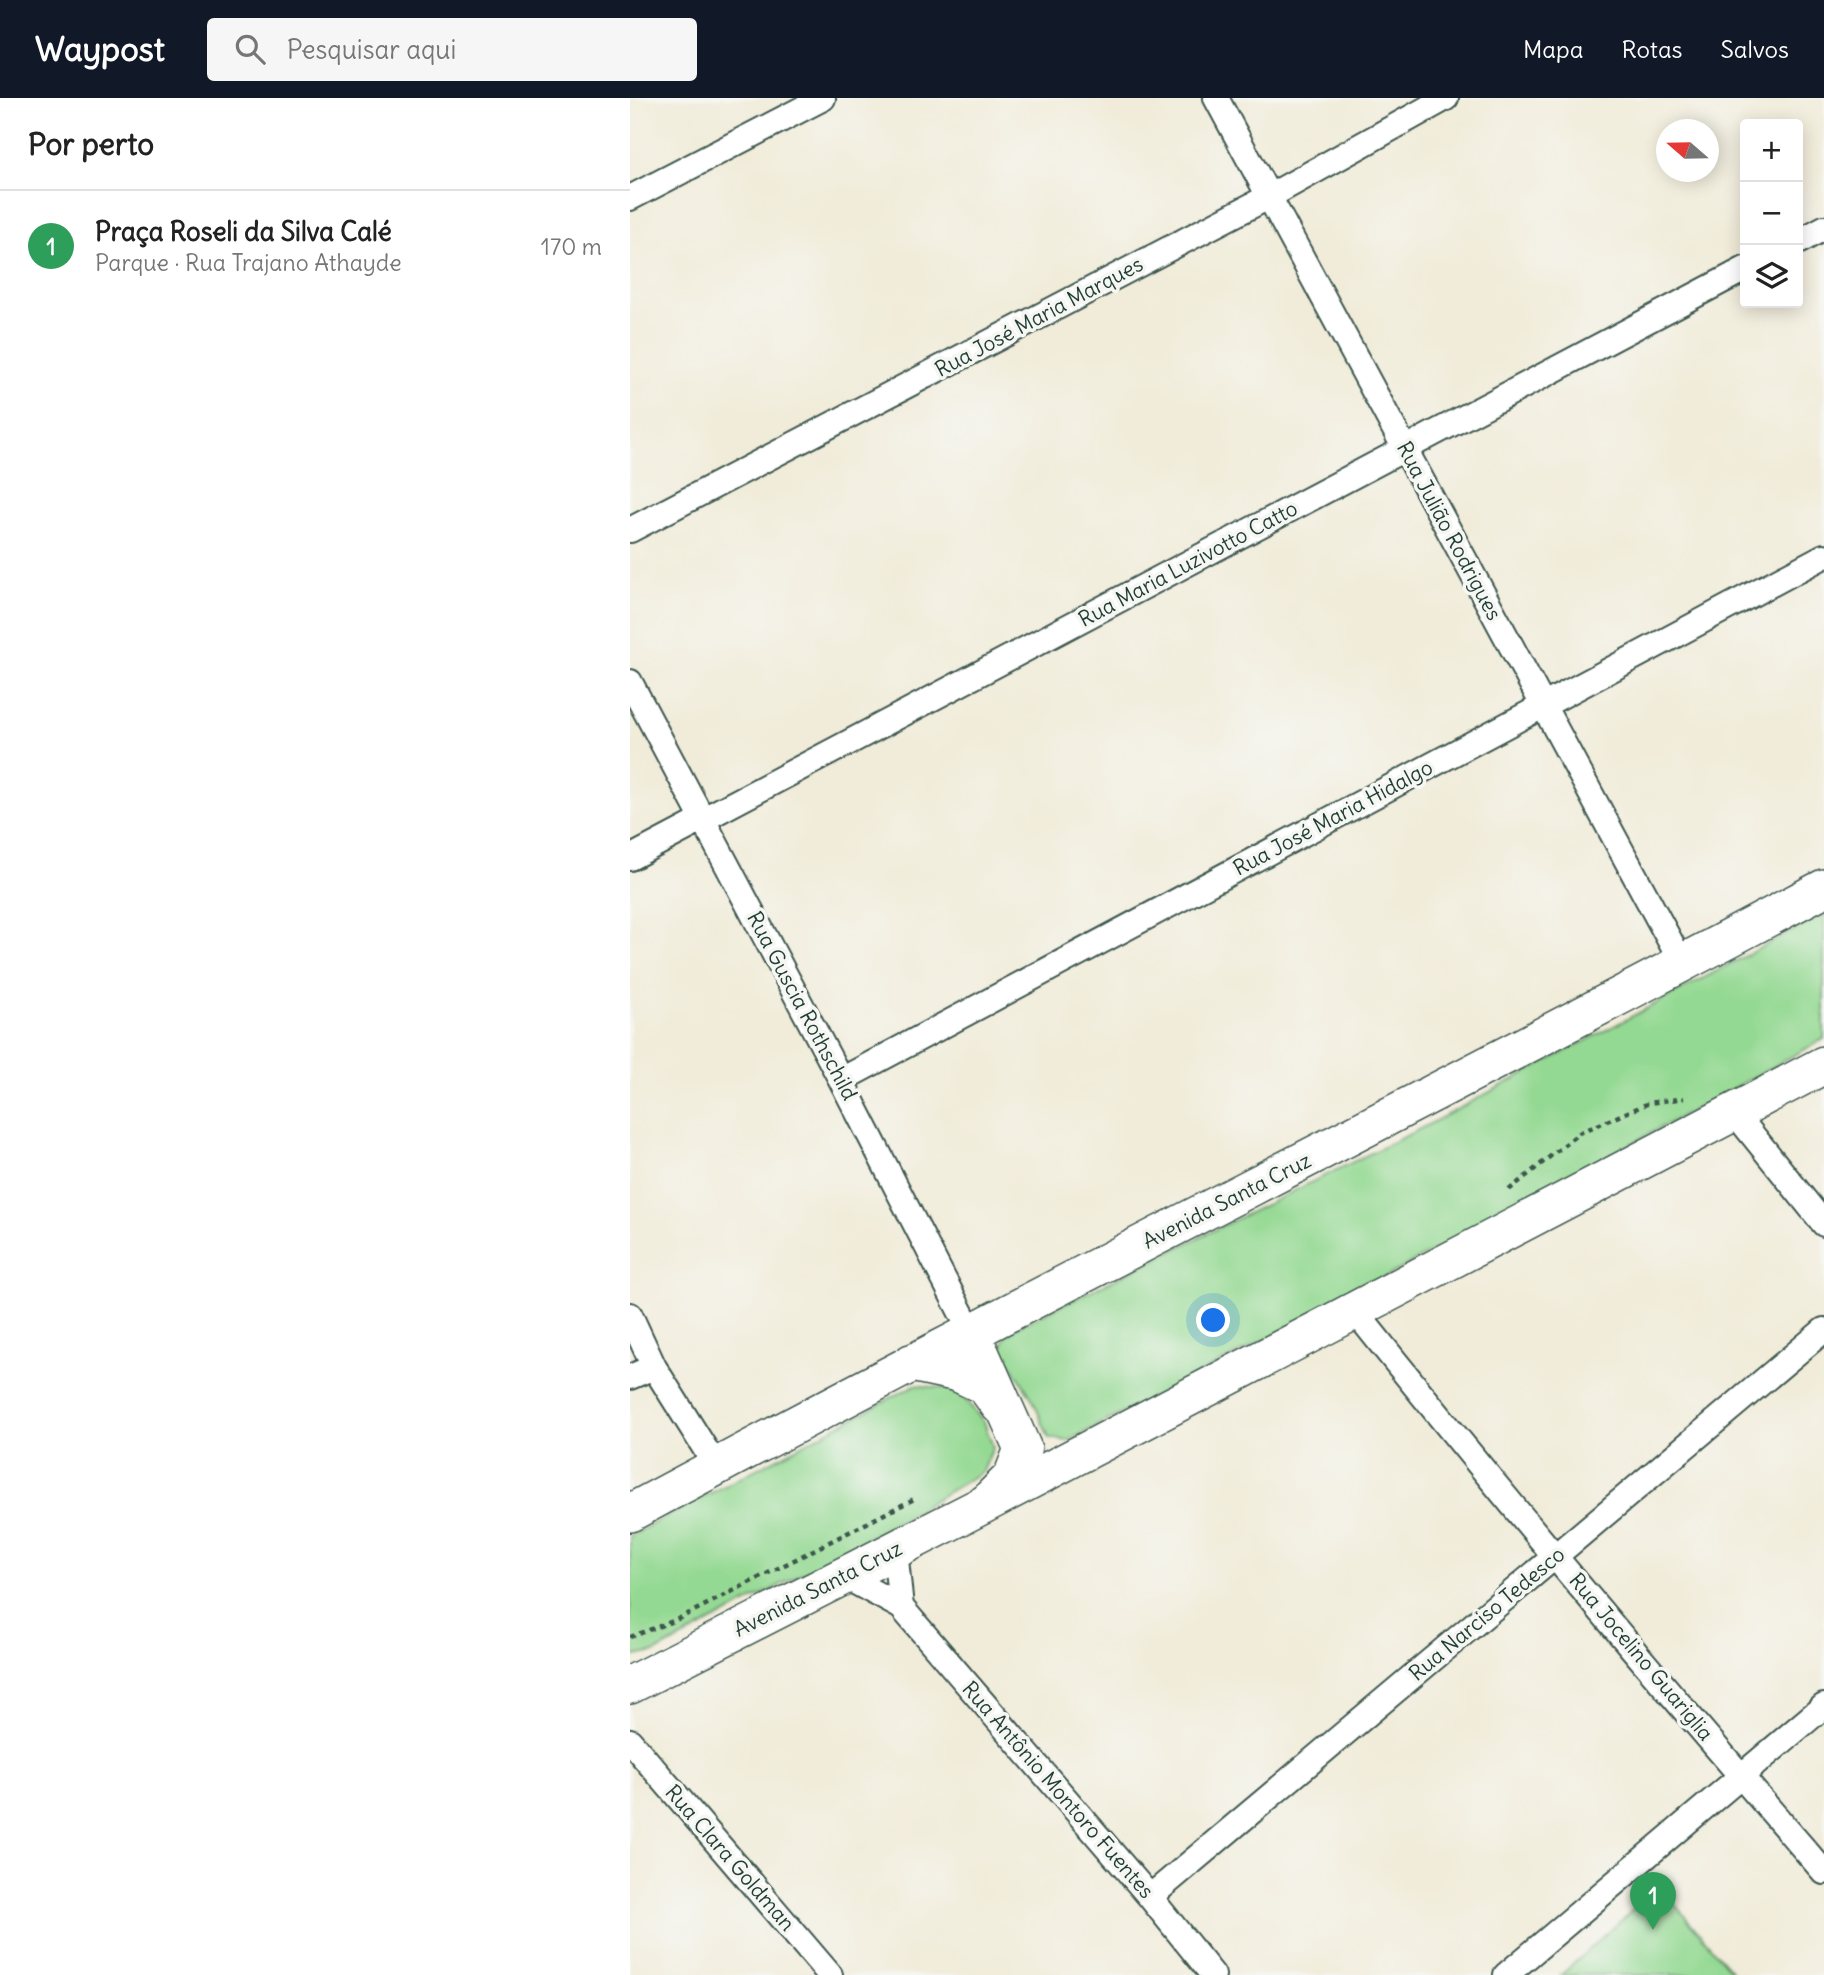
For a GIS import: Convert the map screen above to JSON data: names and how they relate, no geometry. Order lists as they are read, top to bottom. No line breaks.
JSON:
{"streets":{"main road":["Avenida Santa Cruz"],"street":["Rua José Maria Marques","Rua Julião Rodrigues","Rua Maria Luzivotto Catto","Rua José Maria Hidalgo","Rua Guscia Rothschild","Rua Narciso Tedesco","Rua Jocelino Guariglia","Rua Antônio Montoro Fuentes","Rua Clara Goldman"]},"crossings":[["Rua José Maria Marques","Rua Julião Rodrigues"],["Rua Julião Rodrigues","Rua Maria Luzivotto Catto"],["Rua Julião Rodrigues","Rua José Maria Hidalgo"],["Rua Julião Rodrigues","Avenida Santa Cruz"],["Rua Maria Luzivotto Catto","Rua Guscia Rothschild"],["Rua José Maria Hidalgo","Rua Guscia Rothschild"],["Rua Guscia Rothschild","Avenida Santa Cruz"],["Avenida Santa Cruz","Rua Jocelino Guariglia"],["Avenida Santa Cruz","Rua Antônio Montoro Fuentes"],["Rua Narciso Tedesco","Rua Jocelino Guariglia"],["Rua Narciso Tedesco","Rua Antônio Montoro Fuentes"]],"north":"left","page":{"header":"Waypost","search":"Pesquisar aqui","nav":["Mapa","Rotas","Salvos"],"heading":"Por perto","map_buttons":["+","−"],"list":[{"mark":"1","name":"Praça Roseli da Silva Calé","note":"Parque · Rua Trajano Athayde","value":"170 m"}],"pins":"1"}}
